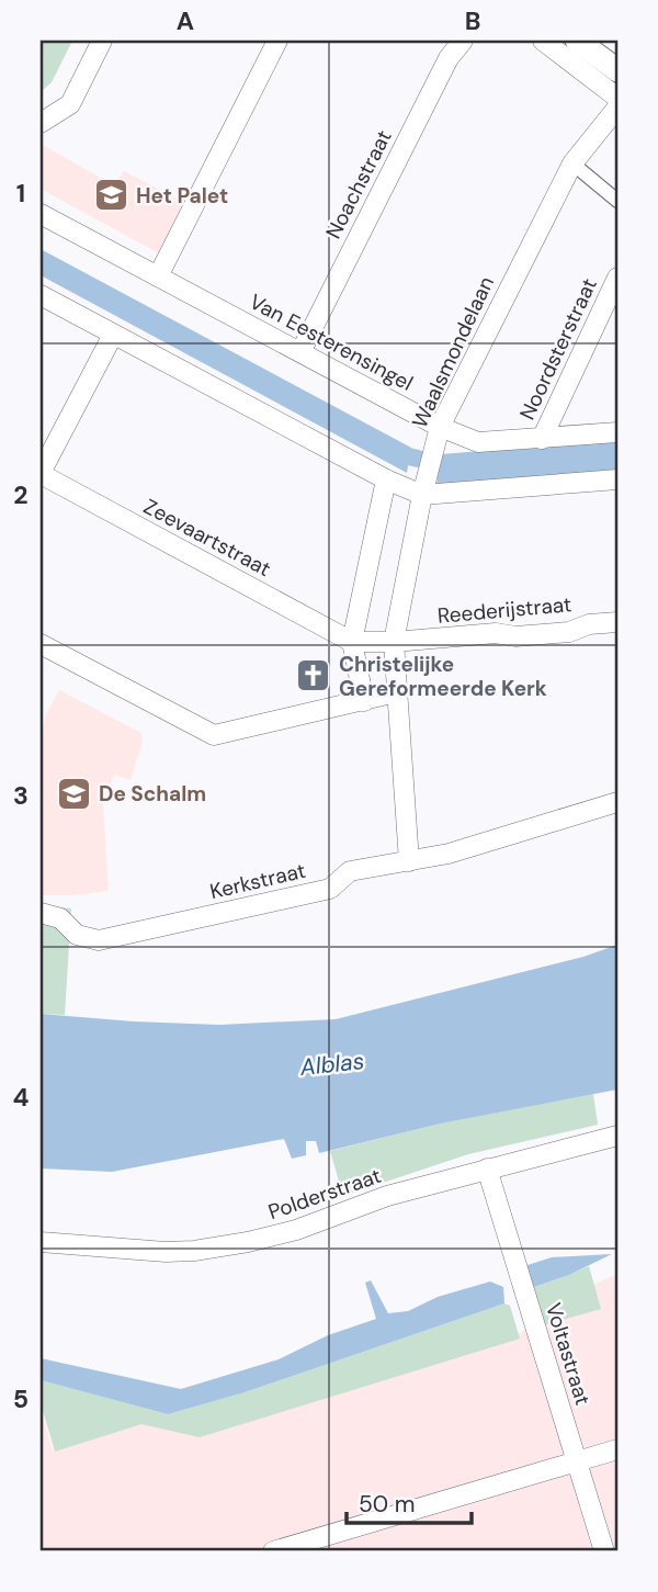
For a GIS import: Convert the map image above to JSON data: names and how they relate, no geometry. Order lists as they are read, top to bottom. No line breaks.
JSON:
{"streets":{"street":["Noachstraat","Van Eesterensingel","Noordsterstraat","Waalsmondelaan","Zeevaartstraat","Reederijstraat","Kerkstraat","Polderstraat","Voltastraat"]},"crossings":[["Noachstraat","Van Eesterensingel"],["Van Eesterensingel","Noordsterstraat"],["Van Eesterensingel","Waalsmondelaan"],["Waalsmondelaan","Reederijstraat"],["Waalsmondelaan","Kerkstraat"],["Polderstraat","Voltastraat"]],"water":["Alblas"],"places":{"school or university":["Het Palet","De Schalm"],"church":["Christelijke Gereformeerde Kerk"]},"scale_bar":"50 m","grid":{"columns":["A","B"],"rows":["1","2","3","4","5"]}}
